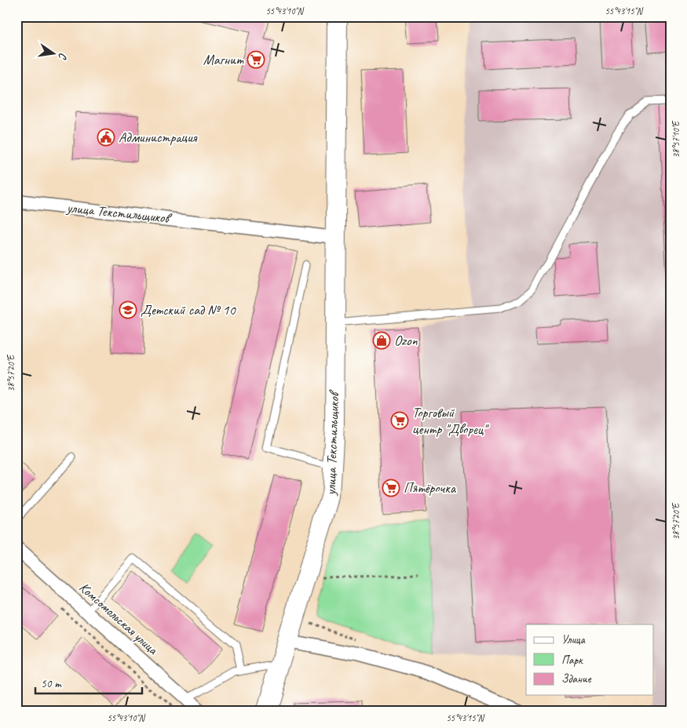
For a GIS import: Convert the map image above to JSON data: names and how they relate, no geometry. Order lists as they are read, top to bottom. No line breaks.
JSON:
{"streets":{"street":["улица Текстильщиков","Комсомольская улица"]},"places":{"supermarket":["Магнит","Торговый центр \"Дворец\"","Пятёрочка"],"public building":["Администрация"],"school or university":["Детский сад № 10"],"shop":["Ozon"]},"legend":["Улица","Парк","Здание"],"scale_bar":"50 m","north":"right","coordinates":["55°43'10\"N","55°43'15\"N","38°57'10\"E","38°57'20\"E"]}
